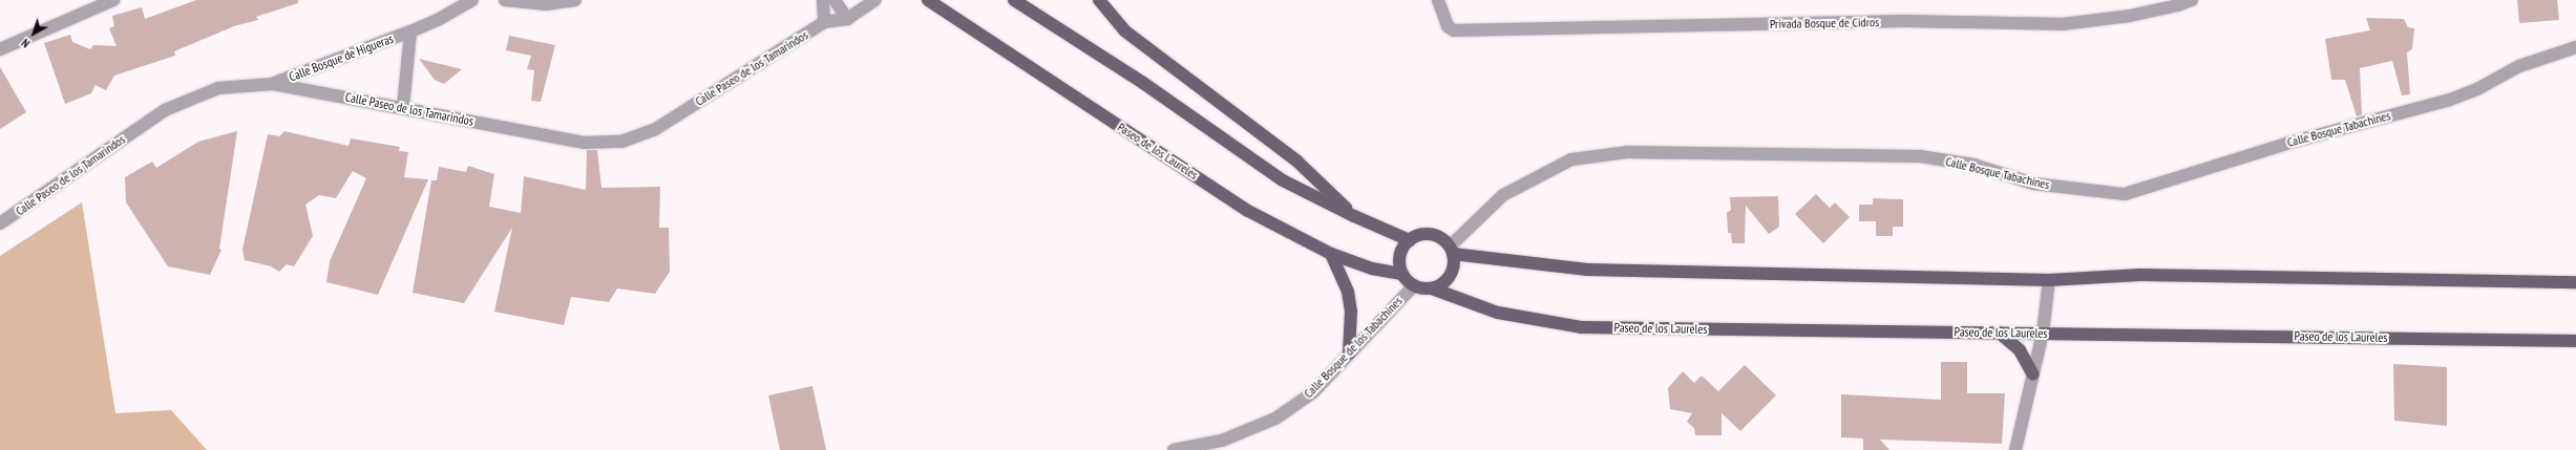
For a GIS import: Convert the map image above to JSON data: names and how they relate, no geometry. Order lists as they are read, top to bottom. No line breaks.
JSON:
{"streets":{"main road":["Paseo de los Laureles"],"street":["Privada Bosque de Cidros","Calle Bosque de Higueras","Calle Paseo de los Tamarindos","Calle Bosque Tabachines","Calle Bosque de los Tabachines"]},"crossings":[["Calle Bosque de Higueras","Calle Paseo de los Tamarindos"],["Calle Bosque Tabachines","Paseo de los Laureles"],["Calle Bosque Tabachines","Calle Bosque de los Tabachines"],["Paseo de los Laureles","Calle Bosque de los Tabachines"]],"north":"bottom left"}
